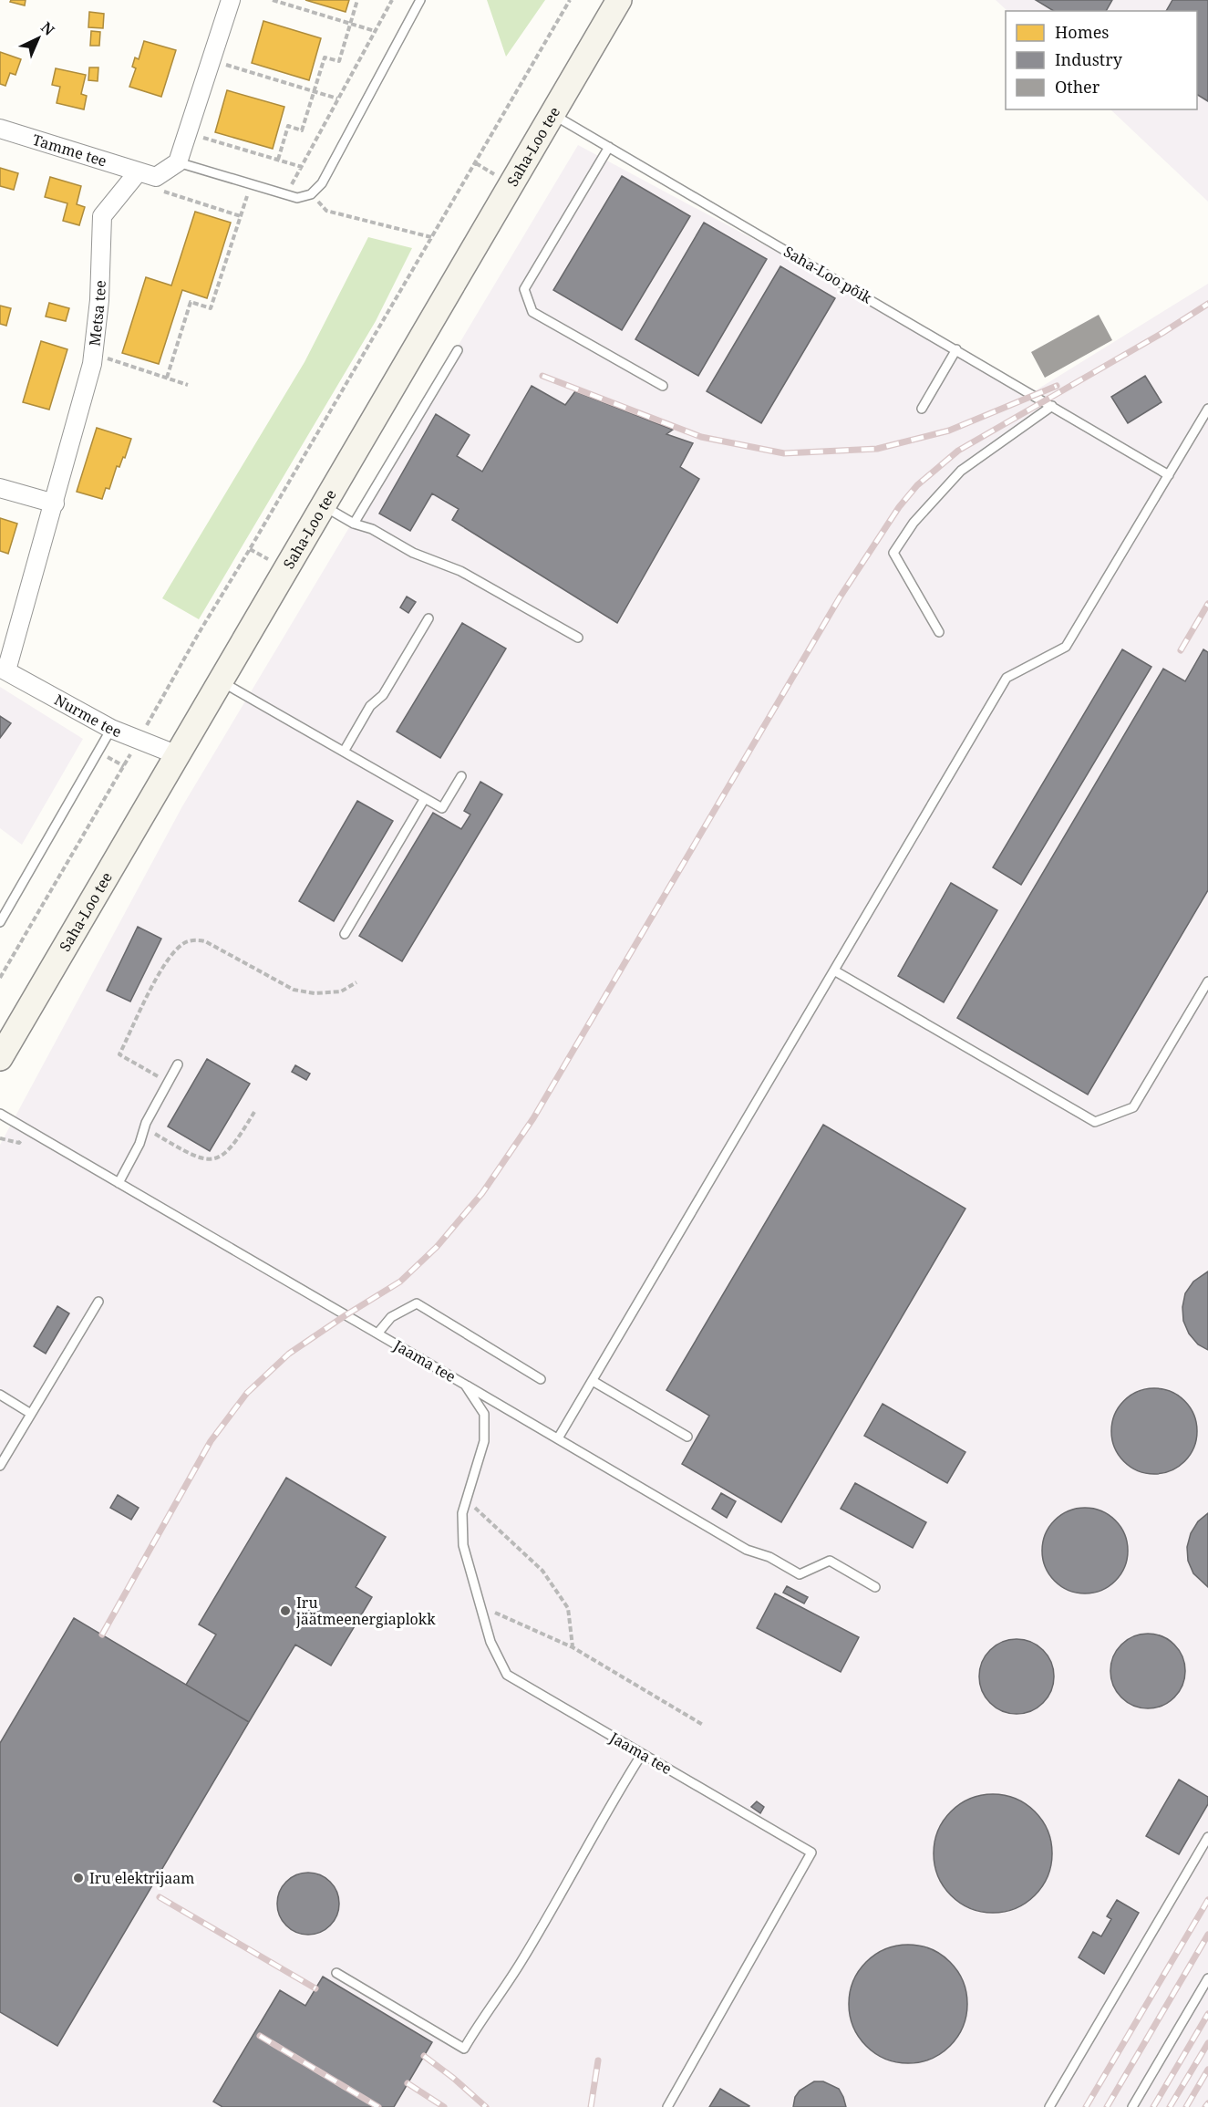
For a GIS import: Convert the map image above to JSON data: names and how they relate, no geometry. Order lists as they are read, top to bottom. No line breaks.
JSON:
{"streets":{"main road":["Saha-Loo tee"],"street":["Tamme tee","Metsa tee","Nurme tee"],"lane":["Saha-Loo põik","Jaama tee"]},"crossings":[["Saha-Loo tee","Saha-Loo põik"],["Saha-Loo tee","Nurme tee"],["Tamme tee","Metsa tee"],["Metsa tee","Nurme tee"]],"places":["Iru jäätmeenergiaplokk","Iru elektrijaam"],"legend":["Homes","Industry","Other"],"north":"top right"}
